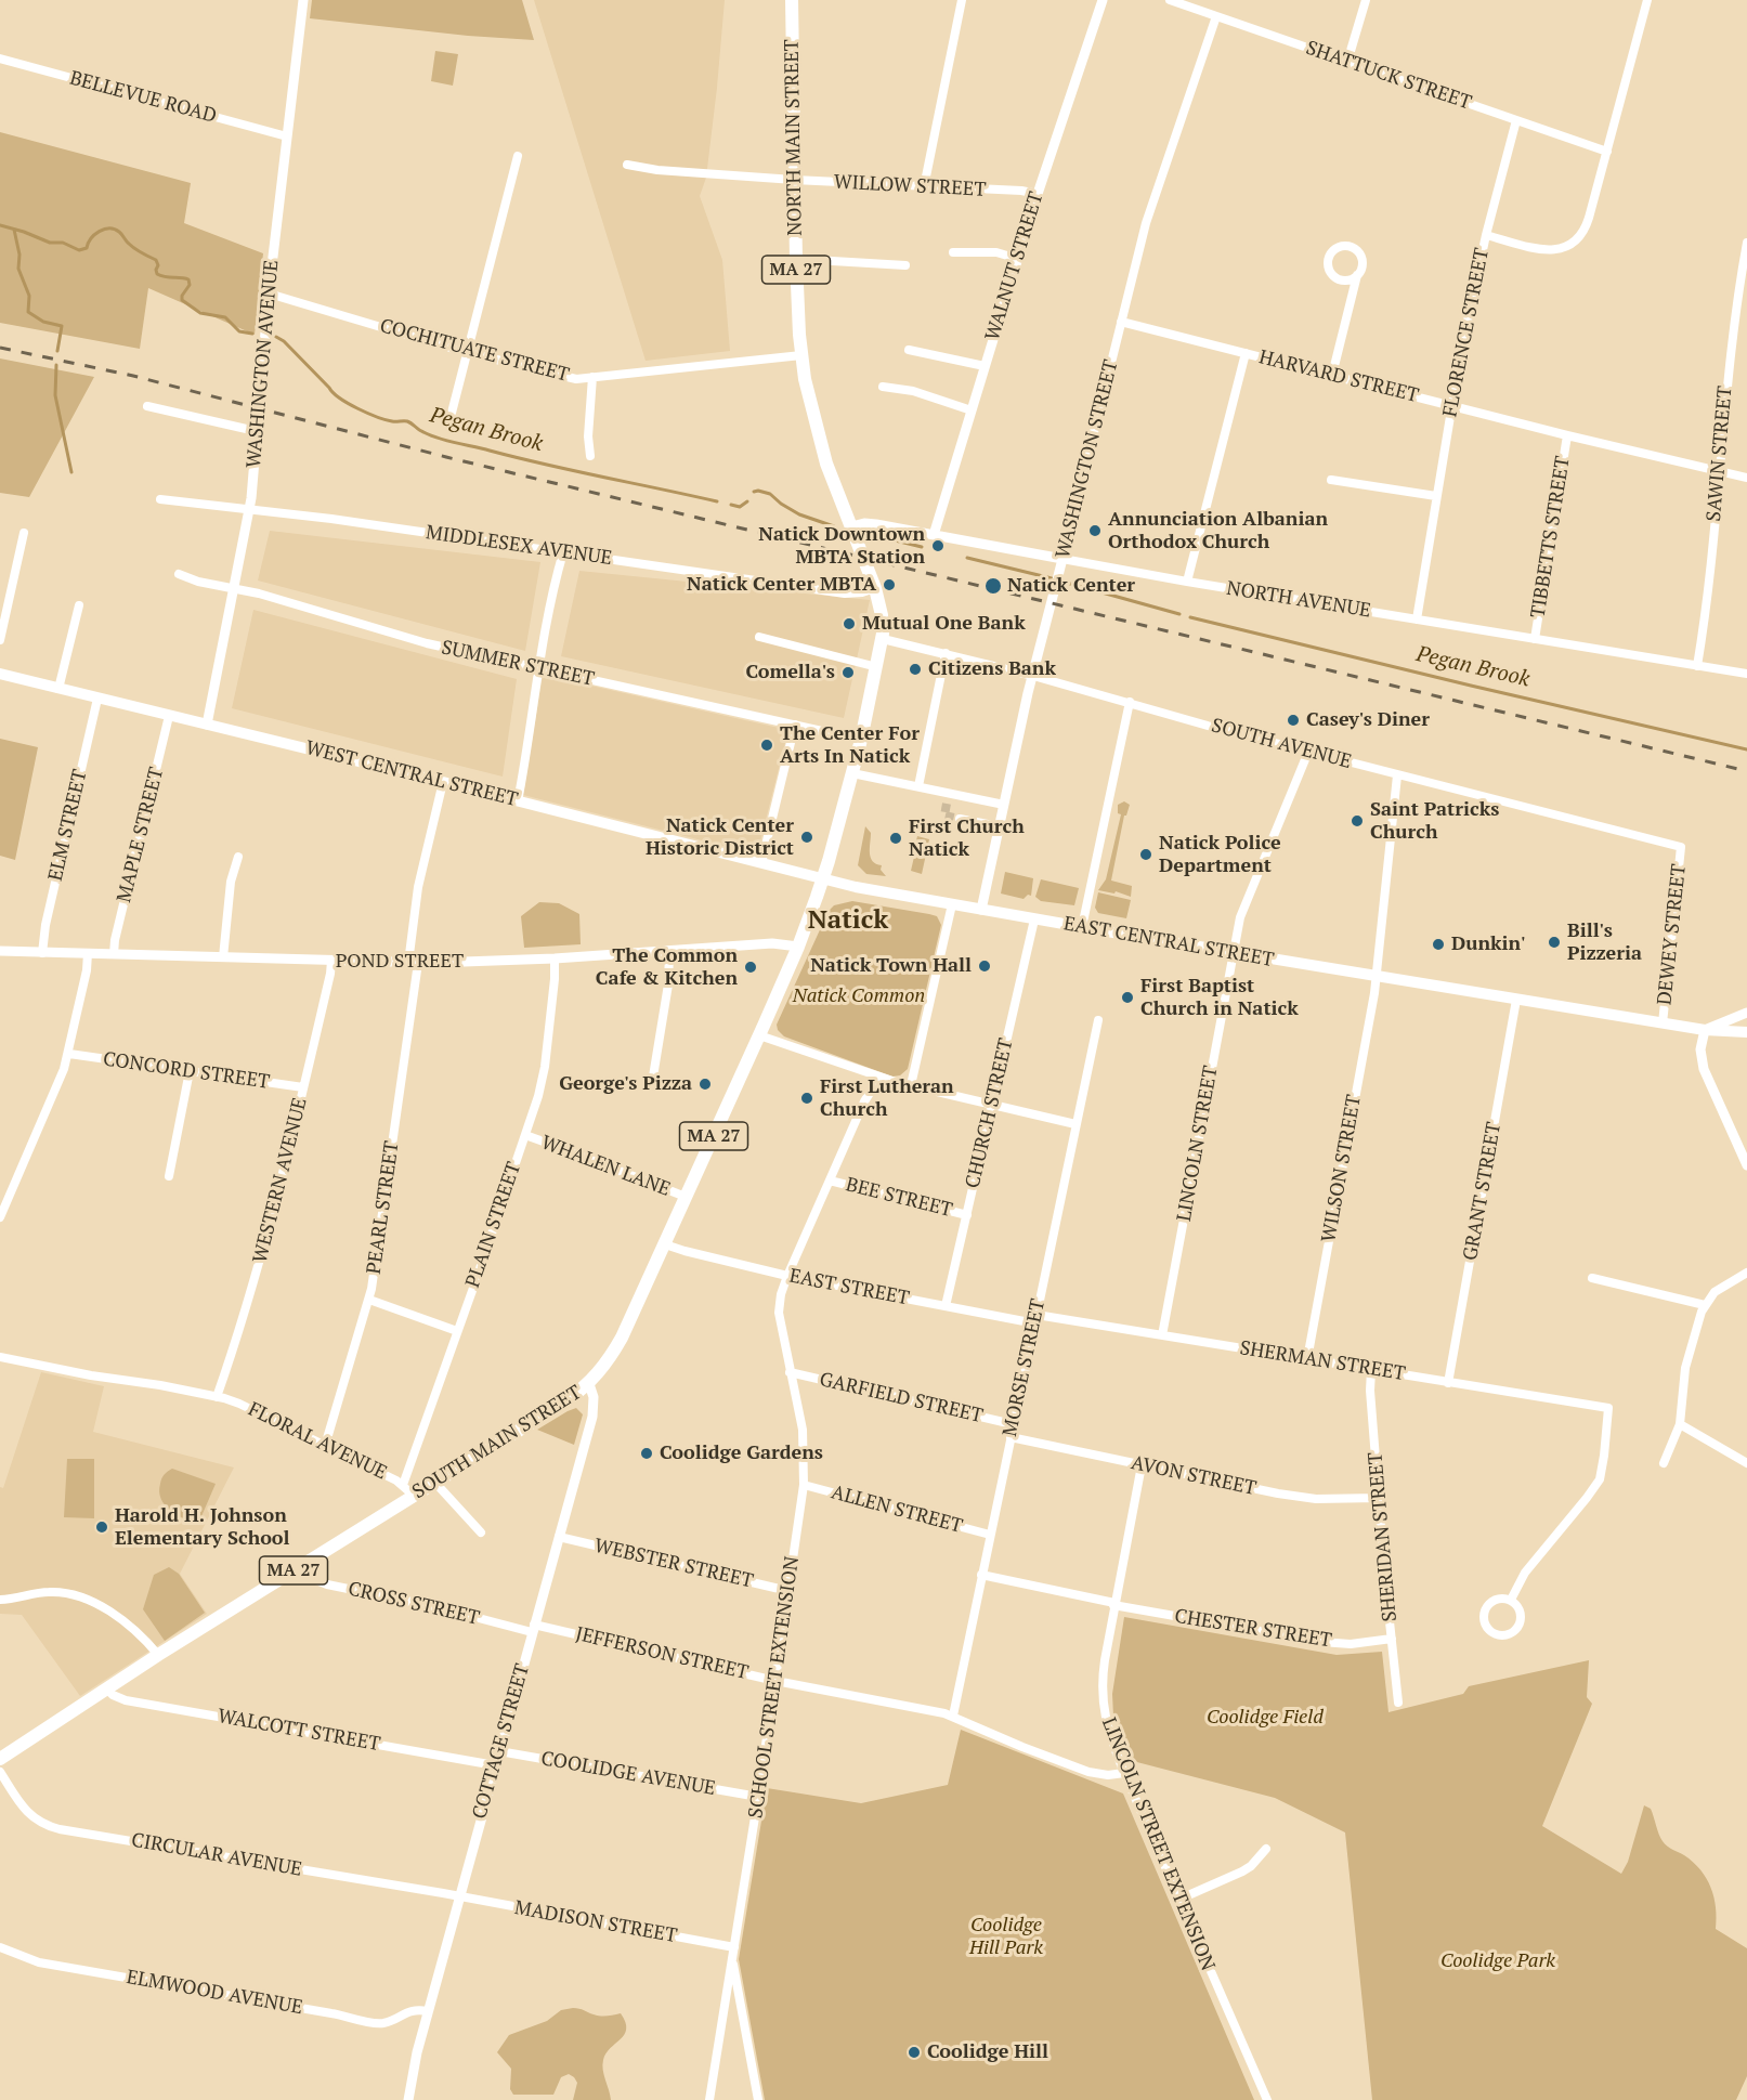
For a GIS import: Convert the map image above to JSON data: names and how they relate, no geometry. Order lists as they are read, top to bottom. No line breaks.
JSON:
{"streets":{"main road":["NORTH MAIN STREET","MA 27","WEST CENTRAL STREET","EAST CENTRAL STREET","SOUTH MAIN STREET"],"street":["SHATTUCK STREET","BELLEVUE ROAD","WILLOW STREET","WALNUT STREET","FLORENCE STREET","COCHITUATE STREET","WASHINGTON AVENUE","HARVARD STREET","SAWIN STREET","WASHINGTON STREET","TIBBETTS STREET","MIDDLESEX AVENUE","NORTH AVENUE","SUMMER STREET","SOUTH AVENUE","ELM STREET","MAPLE STREET","DEWEY STREET","POND STREET","CONCORD STREET","CHURCH STREET","LINCOLN STREET","WHALEN LANE","WILSON STREET","WESTERN AVENUE","GRANT STREET","BEE STREET","PEARL STREET","PLAIN STREET","EAST STREET","SHERMAN STREET","MORSE STREET","GARFIELD STREET","FLORAL AVENUE","AVON STREET","ALLEN STREET","SHERIDAN STREET","WEBSTER STREET","CROSS STREET","CHESTER STREET","JEFFERSON STREET","SCHOOL STREET EXTENSION","WALCOTT STREET","COTTAGE STREET","COOLIDGE AVENUE","LINCOLN STREET EXTENSION","CIRCULAR AVENUE","MADISON STREET","ELMWOOD AVENUE"]},"crossings":[["SHATTUCK STREET","FLORENCE STREET"],["SHATTUCK STREET","WASHINGTON STREET"],["BELLEVUE ROAD","WASHINGTON AVENUE"],["NORTH MAIN STREET","WILLOW STREET"],["NORTH MAIN STREET","MA 27"],["NORTH MAIN STREET","COCHITUATE STREET"],["NORTH MAIN STREET","MIDDLESEX AVENUE"],["NORTH MAIN STREET","NORTH AVENUE"],["WILLOW STREET","WALNUT STREET"],["WALNUT STREET","NORTH AVENUE"],["MA 27","MIDDLESEX AVENUE"],["MA 27","SUMMER STREET"],["MA 27","SOUTH AVENUE"],["MA 27","WEST CENTRAL STREET"],["MA 27","EAST CENTRAL STREET"],["MA 27","SOUTH MAIN STREET"],["FLORENCE STREET","HARVARD STREET"],["FLORENCE STREET","NORTH AVENUE"],["COCHITUATE STREET","WASHINGTON AVENUE"],["WASHINGTON AVENUE","MIDDLESEX AVENUE"],["WASHINGTON AVENUE","SUMMER STREET"],["WASHINGTON AVENUE","WEST CENTRAL STREET"],["HARVARD STREET","SAWIN STREET"],["HARVARD STREET","WASHINGTON STREET"],["HARVARD STREET","TIBBETTS STREET"],["SAWIN STREET","NORTH AVENUE"],["WASHINGTON STREET","NORTH AVENUE"],["WASHINGTON STREET","SOUTH AVENUE"],["WASHINGTON STREET","EAST CENTRAL STREET"],["TIBBETTS STREET","NORTH AVENUE"],["SOUTH AVENUE","DEWEY STREET"],["SOUTH AVENUE","LINCOLN STREET"],["SOUTH AVENUE","WILSON STREET"],["WEST CENTRAL STREET","ELM STREET"],["WEST CENTRAL STREET","MAPLE STREET"],["WEST CENTRAL STREET","EAST CENTRAL STREET"],["WEST CENTRAL STREET","PEARL STREET"],["WEST CENTRAL STREET","SOUTH MAIN STREET"],["ELM STREET","POND STREET"],["MAPLE STREET","POND STREET"],["DEWEY STREET","EAST CENTRAL STREET"],["EAST CENTRAL STREET","CHURCH STREET"],["EAST CENTRAL STREET","LINCOLN STREET"],["EAST CENTRAL STREET","WILSON STREET"],["EAST CENTRAL STREET","GRANT STREET"],["EAST CENTRAL STREET","SOUTH MAIN STREET"],["POND STREET","WESTERN AVENUE"],["POND STREET","PEARL STREET"],["POND STREET","PLAIN STREET"],["POND STREET","SOUTH MAIN STREET"],["CONCORD STREET","WESTERN AVENUE"],["CHURCH STREET","BEE STREET"],["CHURCH STREET","EAST STREET"],["LINCOLN STREET","SHERMAN STREET"],["WHALEN LANE","PLAIN STREET"],["WHALEN LANE","SOUTH MAIN STREET"],["WILSON STREET","SHERMAN STREET"],["WESTERN AVENUE","FLORAL AVENUE"],["GRANT STREET","SHERMAN STREET"],["BEE STREET","SCHOOL STREET EXTENSION"],["PEARL STREET","FLORAL AVENUE"],["PLAIN STREET","FLORAL AVENUE"],["PLAIN STREET","SOUTH MAIN STREET"],["EAST STREET","SHERMAN STREET"],["EAST STREET","MORSE STREET"],["EAST STREET","SOUTH MAIN STREET"],["EAST STREET","SCHOOL STREET EXTENSION"],["SHERMAN STREET","MORSE STREET"],["SHERMAN STREET","SHERIDAN STREET"],["MORSE STREET","GARFIELD STREET"],["MORSE STREET","AVON STREET"],["MORSE STREET","ALLEN STREET"],["MORSE STREET","CHESTER STREET"],["MORSE STREET","JEFFERSON STREET"],["GARFIELD STREET","SCHOOL STREET EXTENSION"],["FLORAL AVENUE","SOUTH MAIN STREET"],["SOUTH MAIN STREET","CROSS STREET"],["SOUTH MAIN STREET","WALCOTT STREET"],["SOUTH MAIN STREET","COTTAGE STREET"],["AVON STREET","SHERIDAN STREET"],["AVON STREET","LINCOLN STREET EXTENSION"],["ALLEN STREET","SCHOOL STREET EXTENSION"],["SHERIDAN STREET","CHESTER STREET"],["WEBSTER STREET","SCHOOL STREET EXTENSION"],["WEBSTER STREET","COTTAGE STREET"],["CROSS STREET","JEFFERSON STREET"],["CROSS STREET","COTTAGE STREET"],["CHESTER STREET","LINCOLN STREET EXTENSION"],["JEFFERSON STREET","SCHOOL STREET EXTENSION"],["JEFFERSON STREET","COTTAGE STREET"],["JEFFERSON STREET","LINCOLN STREET EXTENSION"],["SCHOOL STREET EXTENSION","COOLIDGE AVENUE"],["SCHOOL STREET EXTENSION","MADISON STREET"],["WALCOTT STREET","COTTAGE STREET"],["COTTAGE STREET","COOLIDGE AVENUE"],["COTTAGE STREET","CIRCULAR AVENUE"],["COTTAGE STREET","MADISON STREET"],["COTTAGE STREET","ELMWOOD AVENUE"],["CIRCULAR AVENUE","MADISON STREET"]],"districts":["Natick"],"water":["Pegan Brook"],"parks":["Natick Common","Coolidge Field","Coolidge Hill Park","Coolidge Park"],"places":["Annunciation Albanian Orthodox Church","Natick Downtown MBTA Station","Natick Center MBTA","Natick Center","Mutual One Bank","Citizens Bank","Comella's","Casey's Diner","The Center For Arts In Natick","Saint Patricks Church","Natick Center Historic District","First Church Natick","Natick Police Department","Bill's Pizzeria","Dunkin'","Natick Town Hall","The Common Cafe & Kitchen","First Baptist Church in Natick","George's Pizza","First Lutheran Church","Coolidge Gardens","Harold H. Johnson Elementary School","Coolidge Hill"]}
